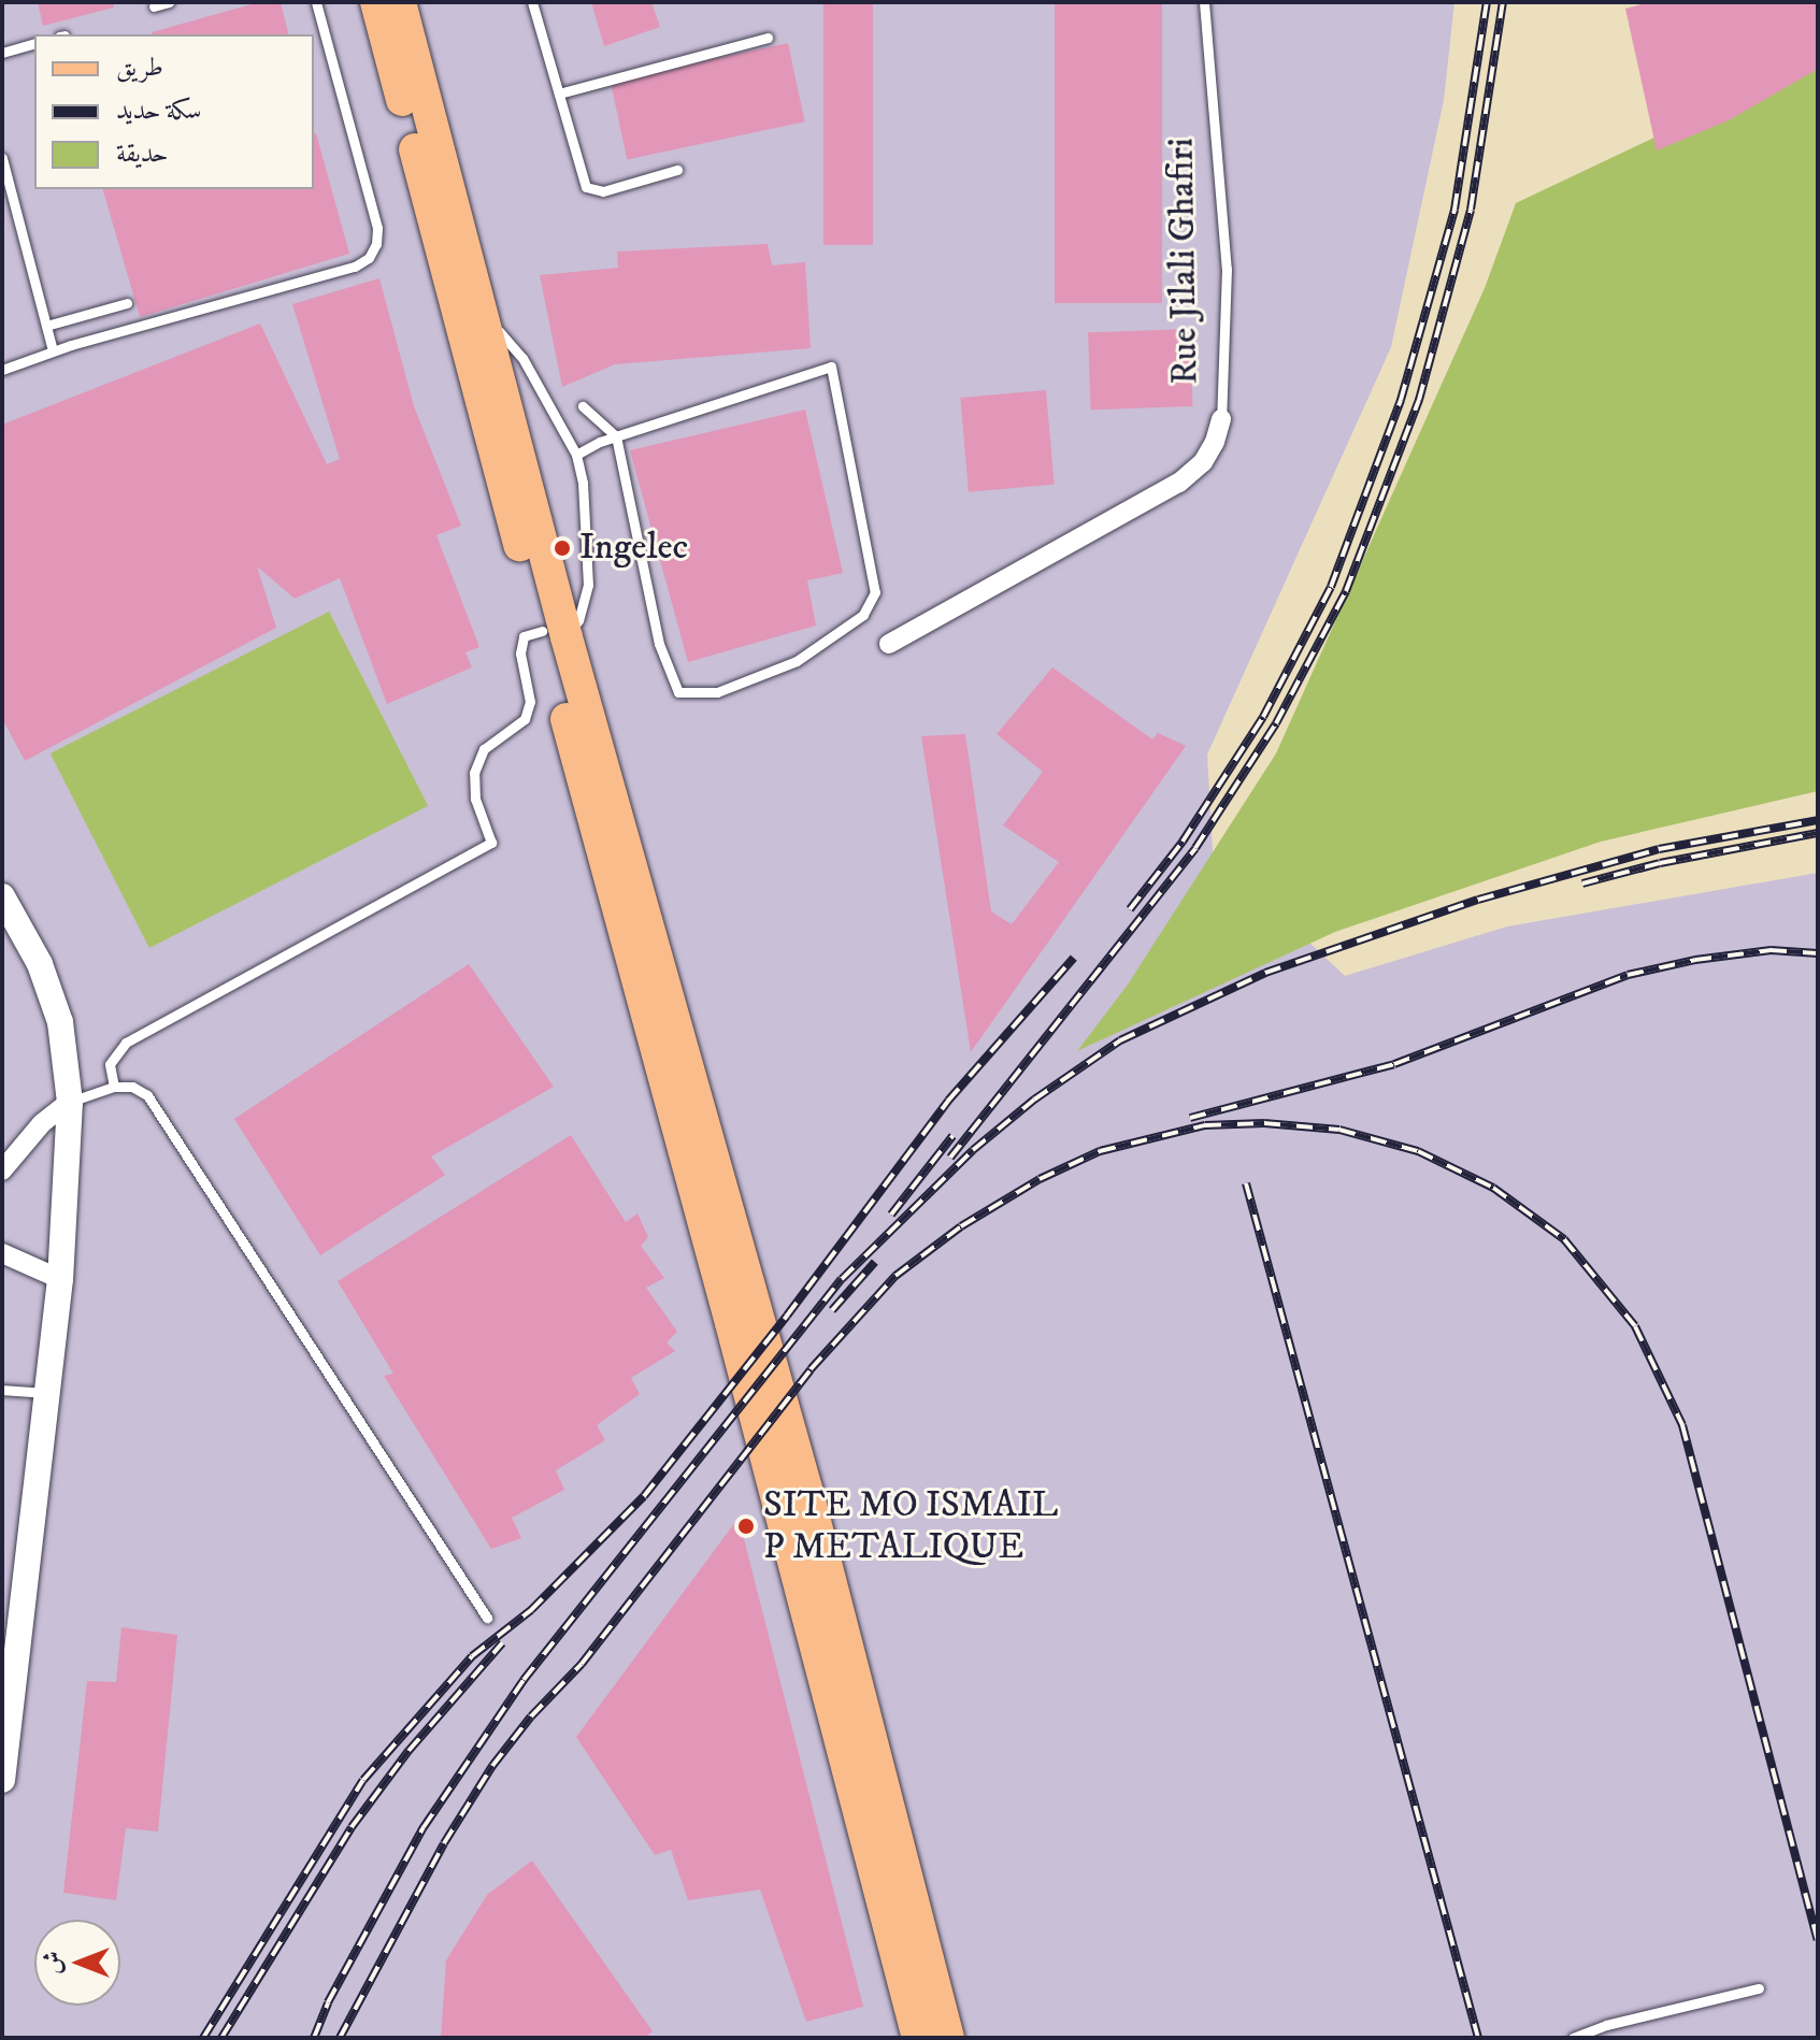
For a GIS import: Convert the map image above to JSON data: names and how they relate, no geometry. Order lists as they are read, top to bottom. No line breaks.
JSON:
{"streets":{"street":["Rue Jilali Ghafiri"]},"places":["Ingelec","SITE MO ISMAIL P METALIQUE"],"legend":["طريق","سكة حديد","حديقة"],"north":"left"}
